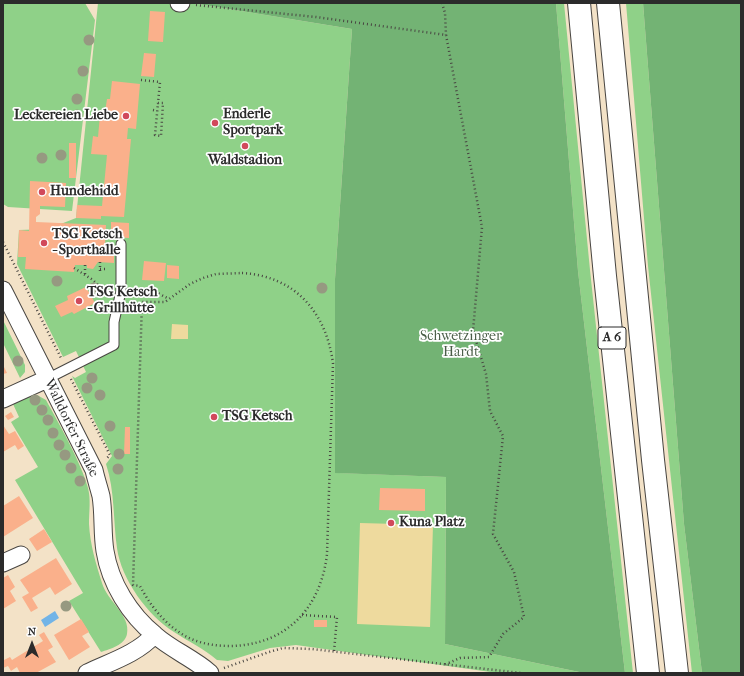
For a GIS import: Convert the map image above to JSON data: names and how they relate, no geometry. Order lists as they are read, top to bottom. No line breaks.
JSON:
{"streets":{"highway":["A 6"],"street":["Walldorfer Straße"]},"parks":["Schwetzinger Hardt"],"places":["Leckereien Liebe","Enderle Sportpark","Waldstadion","Hundehidd","TSG Ketsch - Sporthalle","TSG Ketsch - Grillhütte","TSG Ketsch","Kuna Platz"],"north":"top"}
